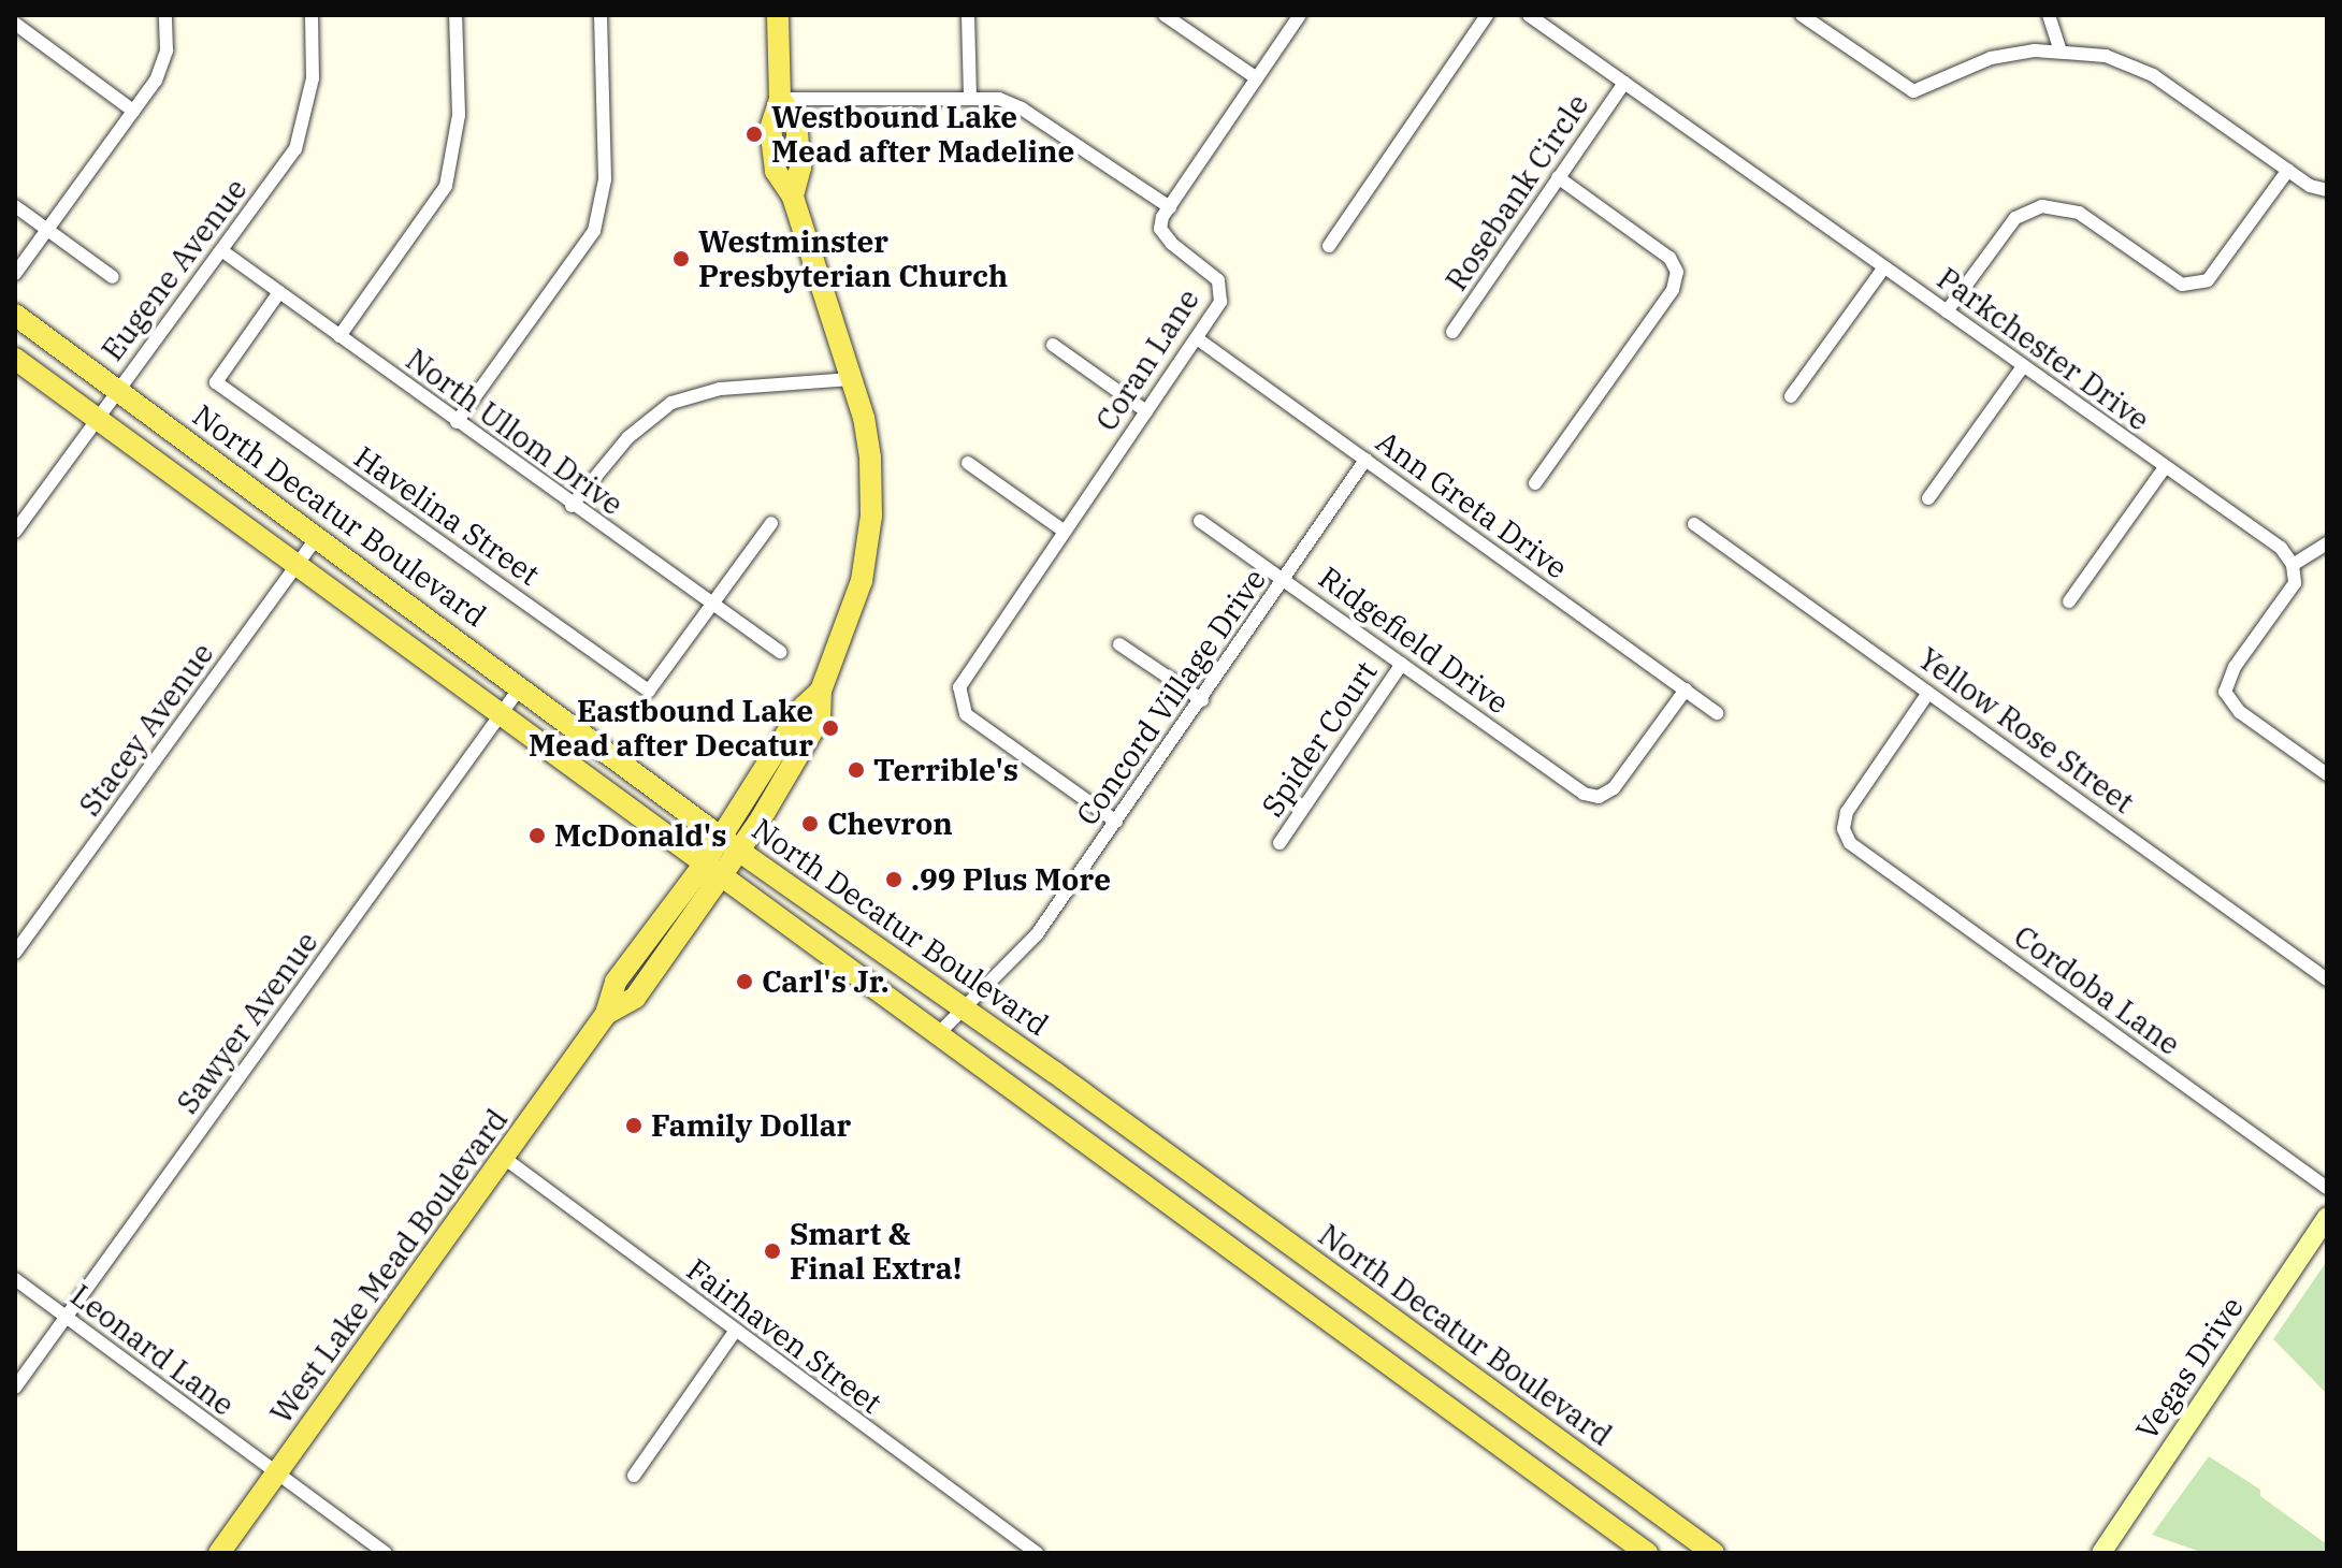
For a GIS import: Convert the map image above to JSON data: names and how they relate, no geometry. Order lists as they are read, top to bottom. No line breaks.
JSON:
{"streets":{"main road":["North Decatur Boulevard","West Lake Mead Boulevard","Vegas Drive"],"street":["Rosebank Circle","Eugene Avenue","Parkchester Drive","Coran Lane","North Ullom Drive","Ann Greta Drive","Havelina Street","Ridgefield Drive","Concord Village Drive","Stacey Avenue","Yellow Rose Street","Spider Court","Cordoba Lane","Sawyer Avenue","Fairhaven Street","Leonard Lane"]},"crossings":[["Rosebank Circle","Parkchester Drive"],["Eugene Avenue","North Ullom Drive"],["Eugene Avenue","North Decatur Boulevard"],["Coran Lane","Ann Greta Drive"],["Coran Lane","Concord Village Drive"],["North Ullom Drive","Havelina Street"],["Ann Greta Drive","Ridgefield Drive"],["Ann Greta Drive","Concord Village Drive"],["North Decatur Boulevard","Concord Village Drive"],["North Decatur Boulevard","Stacey Avenue"],["North Decatur Boulevard","Sawyer Avenue"],["North Decatur Boulevard","West Lake Mead Boulevard"],["Ridgefield Drive","Concord Village Drive"],["Ridgefield Drive","Spider Court"],["Yellow Rose Street","Cordoba Lane"],["Sawyer Avenue","Leonard Lane"],["West Lake Mead Boulevard","Fairhaven Street"],["West Lake Mead Boulevard","Leonard Lane"]],"places":["Westbound Lake Mead after Madeline","Westminster Presbyterian Church","Eastbound Lake Mead after Decatur","Terrible's","Chevron","McDonald's",".99 Plus More","Carl's Jr.","Family Dollar","Smart & Final Extra!"]}
